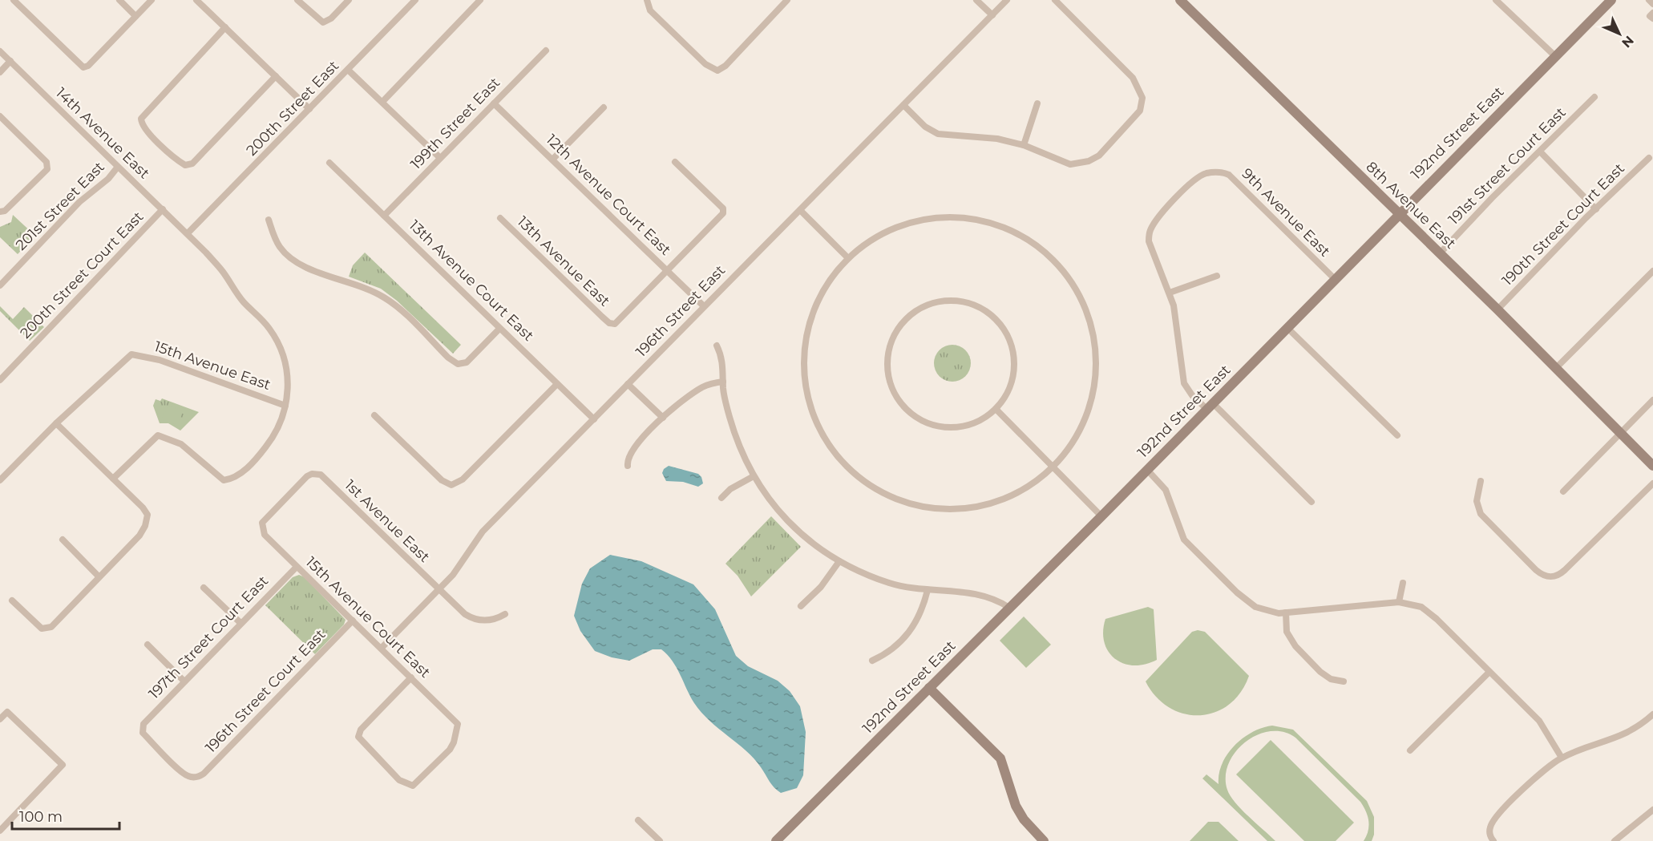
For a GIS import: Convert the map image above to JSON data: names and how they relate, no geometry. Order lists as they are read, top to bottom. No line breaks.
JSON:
{"streets":{"street":["200th Street East","199th Street East","14th Avenue East","192nd Street East","191st Street Court East","12th Avenue Court East","8th Avenue East","201st Street East","9th Avenue East","190th Street Court East","13th Avenue East","200th Street Court East","13th Avenue Court East","196th Street East","15th Avenue East","1st Avenue East","15th Avenue Court East","197th Street Court East","196th Street Court East"]},"crossings":[["200th Street East","14th Avenue East"],["199th Street East","12th Avenue Court East"],["199th Street East","13th Avenue Court East"],["14th Avenue East","201st Street East"],["14th Avenue East","200th Street Court East"],["14th Avenue East","15th Avenue East"],["192nd Street East","8th Avenue East"],["192nd Street East","9th Avenue East"],["191st Street Court East","8th Avenue East"],["12th Avenue Court East","13th Avenue East"],["12th Avenue Court East","196th Street East"],["8th Avenue East","190th Street Court East"],["13th Avenue Court East","196th Street East"],["196th Street East","1st Avenue East"],["196th Street East","15th Avenue Court East"],["1st Avenue East","15th Avenue Court East"],["15th Avenue Court East","197th Street Court East"],["15th Avenue Court East","196th Street Court East"],["197th Street Court East","196th Street Court East"]],"scale_bar":"100 m","north":"bottom right"}
